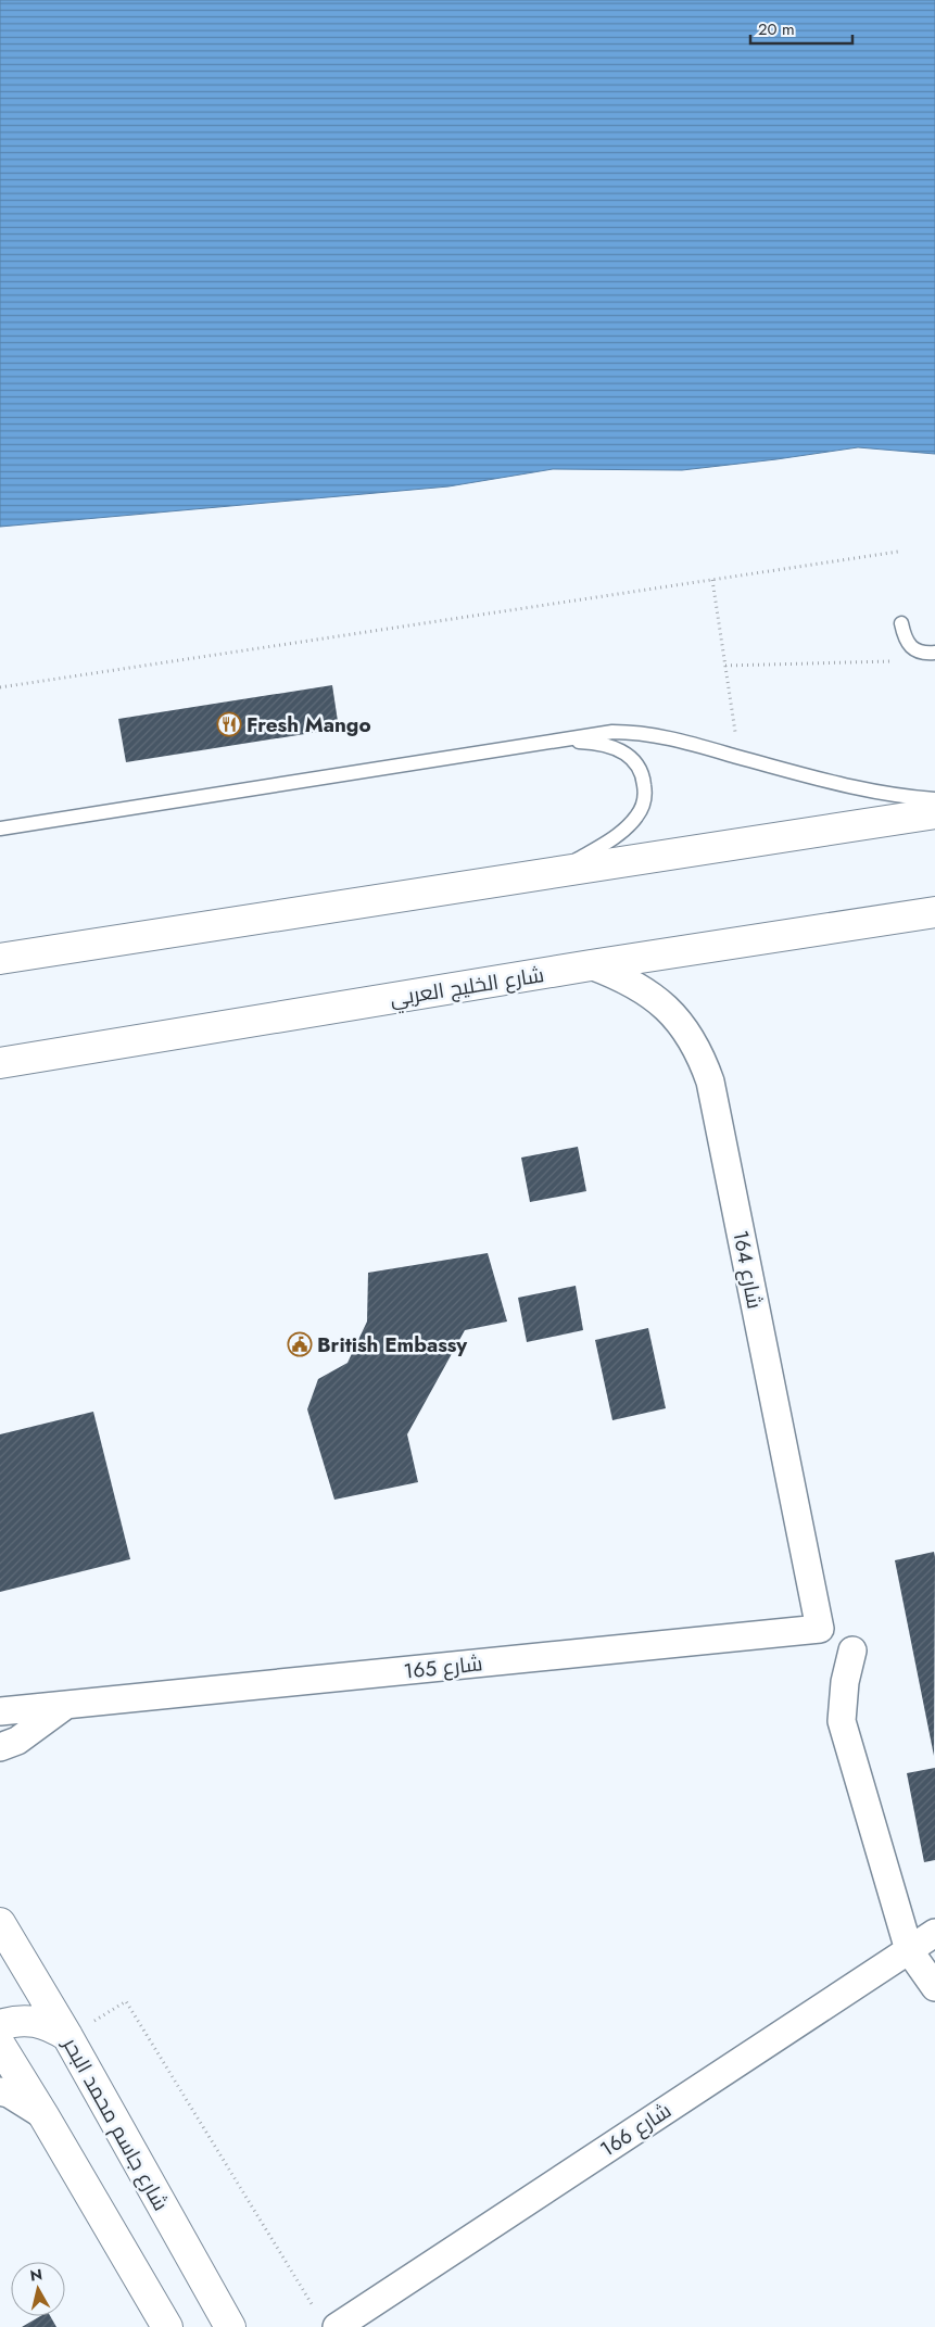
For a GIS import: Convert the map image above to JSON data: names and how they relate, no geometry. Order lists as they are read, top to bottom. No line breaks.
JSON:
{"streets":{"main road":["شارع الخليج العربي","شارع جاسم محمد البحر"],"street":["شارع 164","شارع 165","شارع 166"]},"crossings":[["شارع الخليج العربي","شارع 164"],["شارع 164","شارع 165"]],"places":{"restaurant":["Fresh Mango"],"public building":["British Embassy"]},"scale_bar":"20 m","north":"top"}
